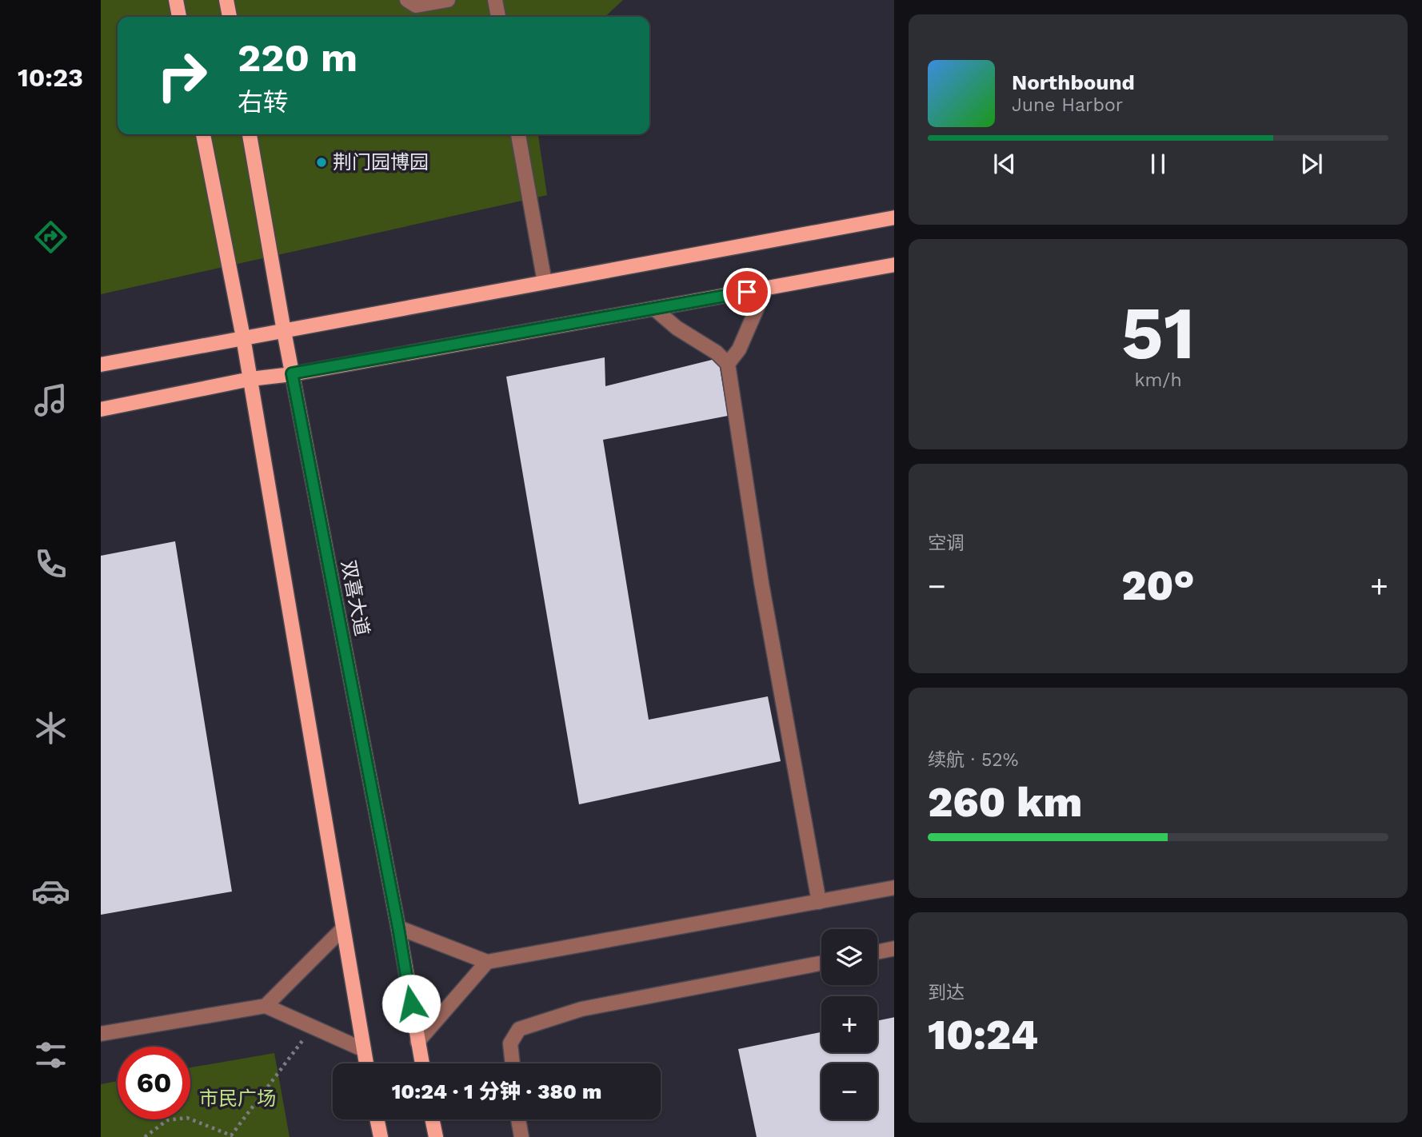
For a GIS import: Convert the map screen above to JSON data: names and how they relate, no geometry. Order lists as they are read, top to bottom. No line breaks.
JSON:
{"streets":{"main road":["双喜大道"]},"parks":["市民广场"],"places":["荆门园博园"],"page":{"tabs":"10:23","turn":["220 m","右转"],"song":["Northbound","June Harbor"],"tile":[["51","km/h"],"空调",["续航 · 52%","260 km"],["到达","10:24"]],"heat":["−","20°","+"],"map_buttons":["+","−"],"limit":"60","trip":"10:24 · 1 分钟 · 380 m"}}
